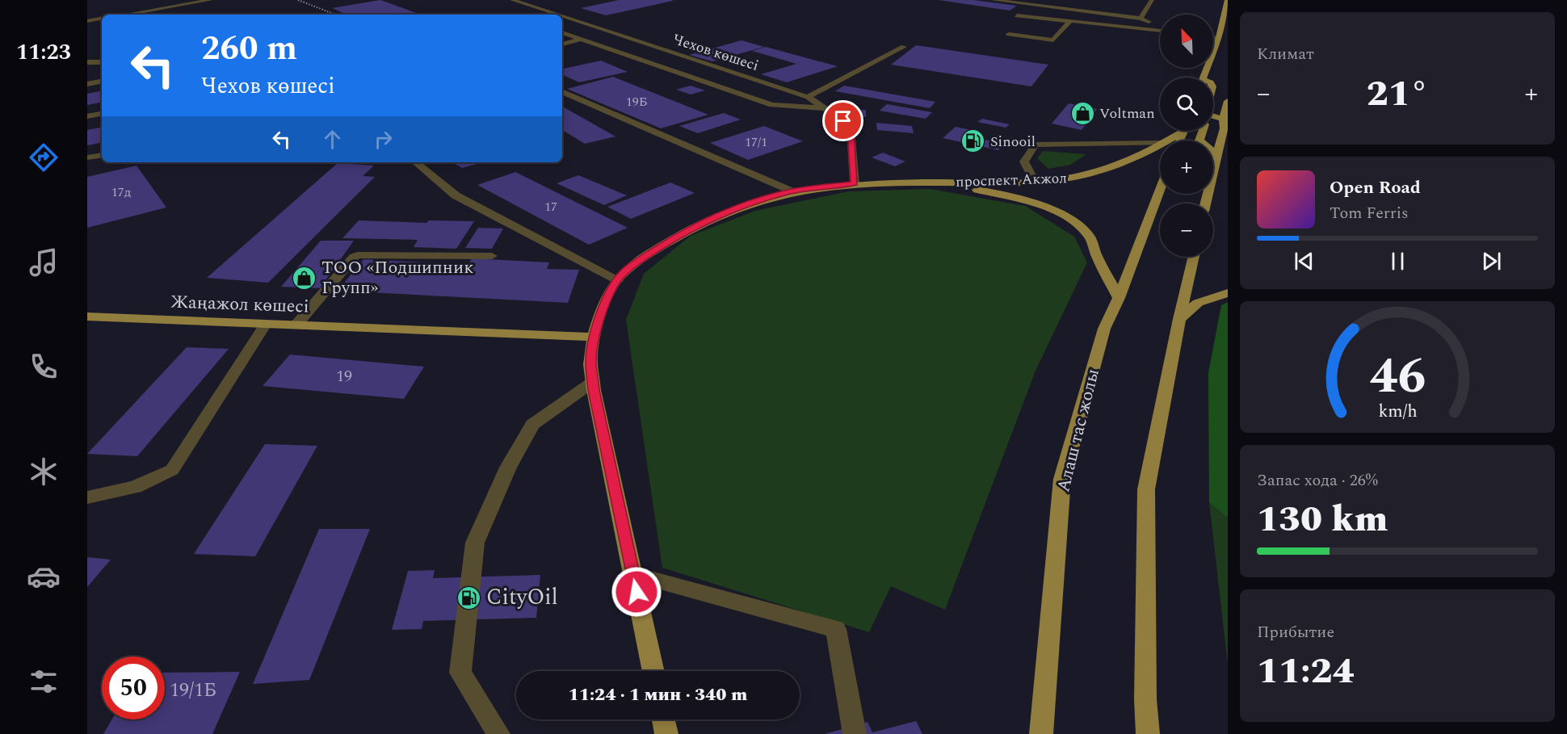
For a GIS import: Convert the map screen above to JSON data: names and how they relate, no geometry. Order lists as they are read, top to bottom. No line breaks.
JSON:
{"streets":{"main road":["проспект Акжол","Жаңажол көшесі","Алаш тас жолы"],"lane":["Чехов көшесі"]},"crossings":[["Чехов көшесі","проспект Акжол"],["проспект Акжол","Жаңажол көшесі"],["проспект Акжол","Алаш тас жолы"]],"places":{"shop":["Voltman","ТОО «Подшипник Групп»"],"fuel station":["Sinooil","CityOil"]},"house_numbers":["19Б","17/1","17д","17","19","19/1Б"],"north":"top left","page":{"tabs":"11:23","tile":["Климат",["Запас хода · 26%","130 km"],["Прибытие","11:24"]],"map_buttons":["+","−"],"turn":["260 m","Чехов көшесі"],"heat":["−","21°","+"],"song":["Open Road","Tom Ferris"],"limit":"50","trip":"11:24 · 1 мин · 340 m","gauge":["46","km/h"]}}
